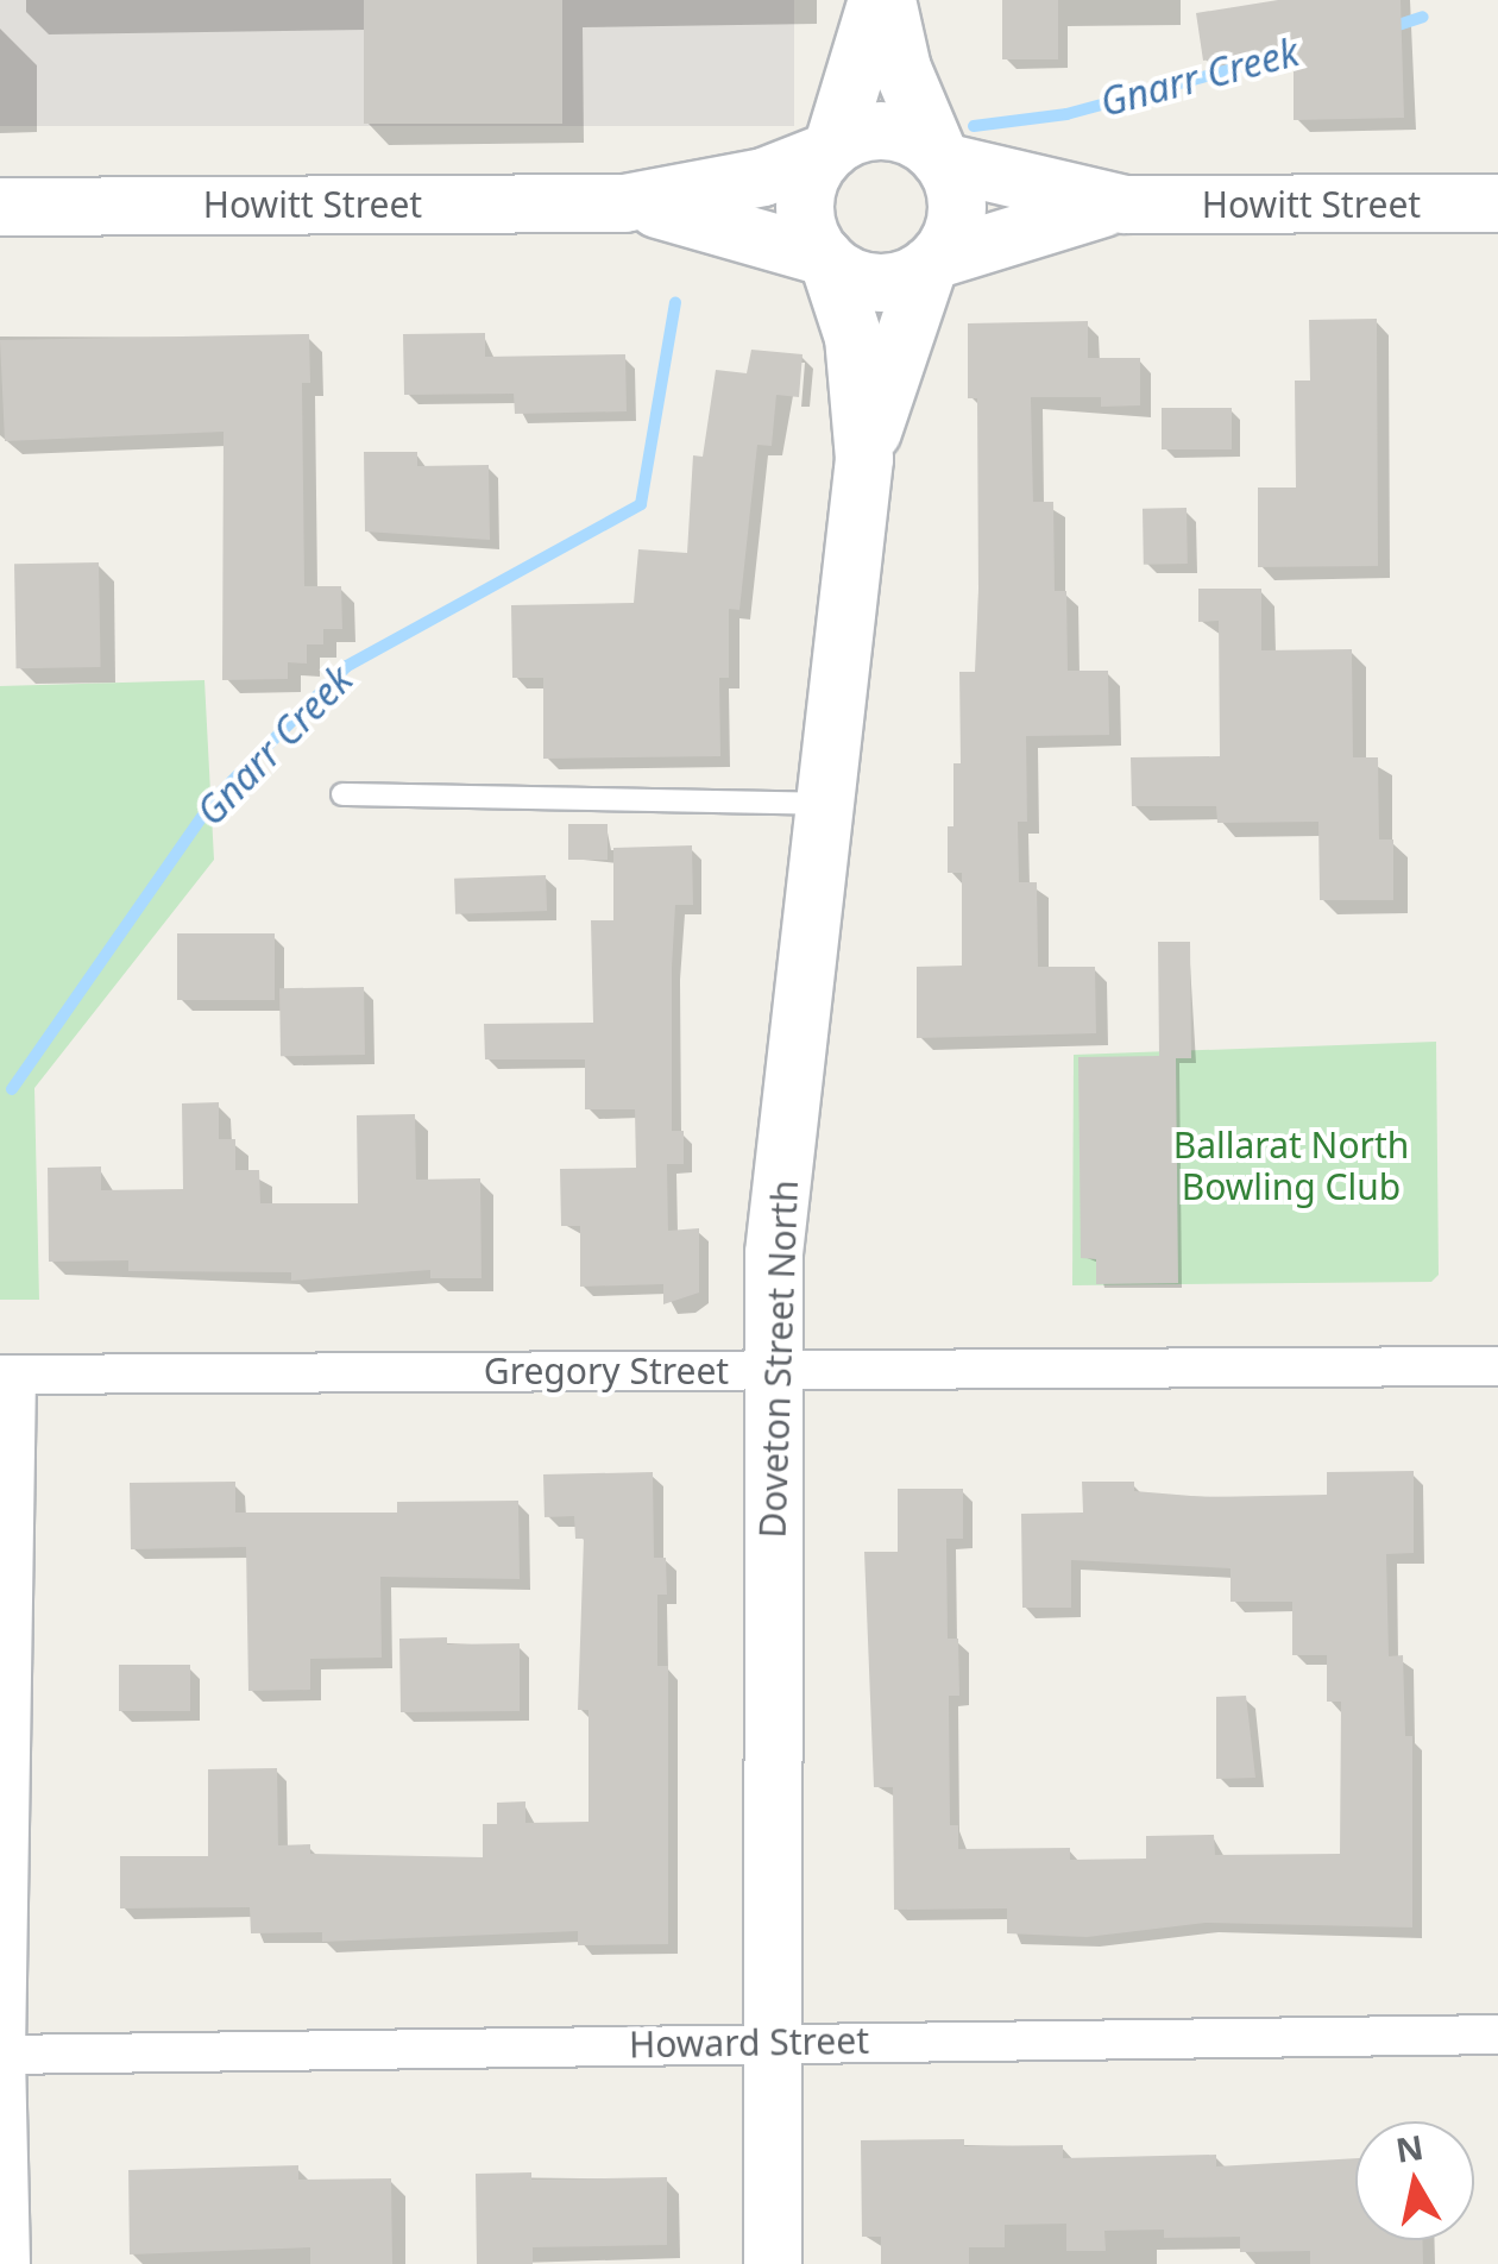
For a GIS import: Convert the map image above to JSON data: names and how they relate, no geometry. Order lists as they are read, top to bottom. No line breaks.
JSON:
{"streets":{"main road":["Howitt Street","Doveton Street North"],"street":["Gregory Street","Howard Street"]},"crossings":[["Howitt Street","Doveton Street North"],["Doveton Street North","Gregory Street"],["Doveton Street North","Howard Street"]],"water":["Gnarr Creek"],"parks":["Ballarat North Bowling Club"],"north":"top"}
